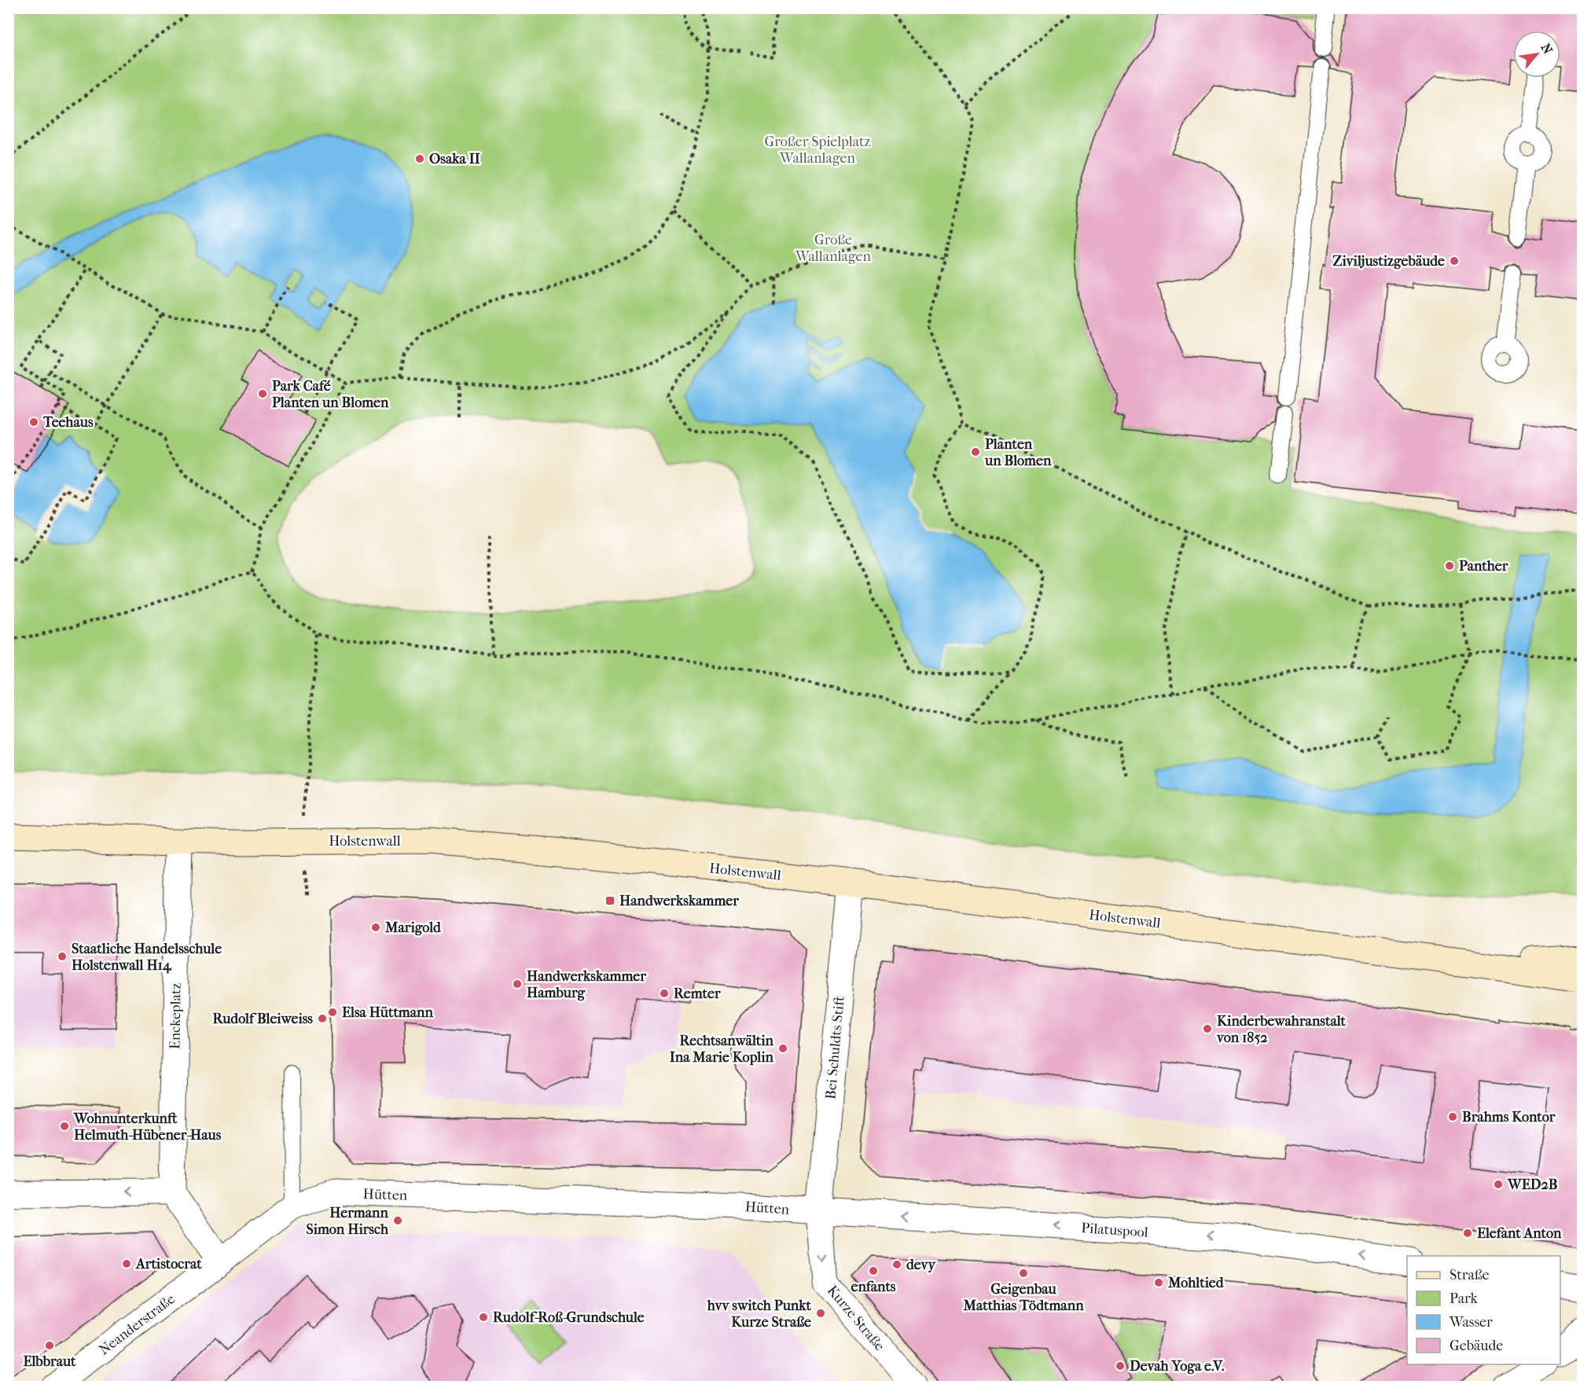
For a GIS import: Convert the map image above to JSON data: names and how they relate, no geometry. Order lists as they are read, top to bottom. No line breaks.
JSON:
{"streets":{"main road":["Holstenwall"],"street":["Enckeplatz","Bei Schuldts Stift","Hütten","Pilatuspool","Kurze Straße","Neanderstraße"]},"crossings":[["Holstenwall","Enckeplatz"],["Holstenwall","Bei Schuldts Stift"],["Bei Schuldts Stift","Hütten"],["Bei Schuldts Stift","Pilatuspool"],["Bei Schuldts Stift","Kurze Straße"],["Hütten","Pilatuspool"],["Hütten","Kurze Straße"],["Hütten","Neanderstraße"],["Pilatuspool","Kurze Straße"]],"one_way":["Pilatuspool","Kurze Straße"],"parks":["Großer Spielplatz Wallanlagen","Große Wallanlagen"],"places":{"other":["Osaka II","Ziviljustizgebäude","Park Café Planten un Blomen","Teehaus","Planten un Blomen","Panther","Marigold","Staatliche Handelsschule Holstenwall H14","Handwerkskammer Hamburg","Remter","Elsa Hüttmann","Rudolf Bleiweiss","Kinderbewahranstalt von 1852","Rechtsanwältin Ina Marie Koplin","Brahms Kontor","Wohnunterkunft Helmuth-Hübener-Haus","WED2B","Hermann Simon Hirsch","Elefant Anton","Artistocrat","devy","enfants","Geigenbau Matthias Tödtmann","Mohltied","hvv switch Punkt Kurze Straße","Rudolf-Roß-Grundschule","Elbbraut","Devah Yoga e.V."],"transit":["Handwerkskammer"]},"legend":["Straße","Park","Wasser","Gebäude"],"north":"top right"}
